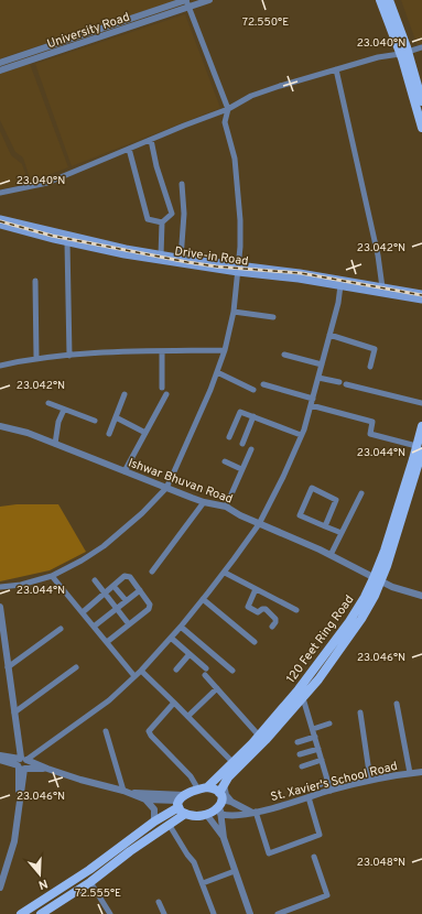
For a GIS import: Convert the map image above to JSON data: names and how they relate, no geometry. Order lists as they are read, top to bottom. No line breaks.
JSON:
{"streets":{"main road":["Drive-in Road","120 Feet Ring Road"],"street":["University Road","Ishwar Bhuvan Road","St. Xavier's School Road"]},"crossings":[["Ishwar Bhuvan Road","120 Feet Ring Road"],["120 Feet Ring Road","St. Xavier's School Road"]],"north":"bottom","coordinates":["72.550°E","23.040°N","23.042°N","23.044°N","23.046°N","23.048°N","72.555°E"]}
